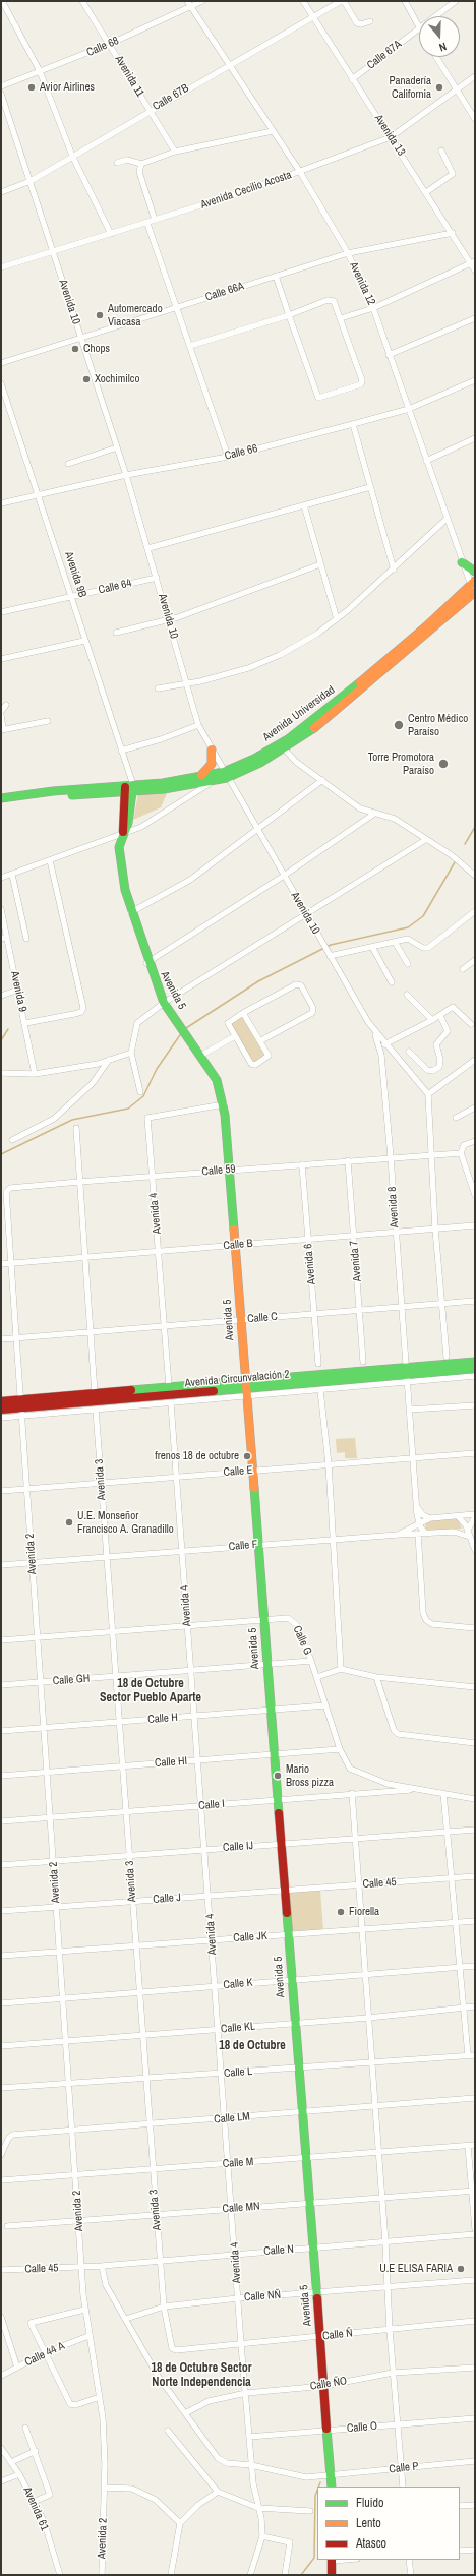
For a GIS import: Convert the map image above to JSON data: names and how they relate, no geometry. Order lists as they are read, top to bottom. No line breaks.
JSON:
{"streets":{"street":["Calle 68","Calle 67A","Avenida 11","Calle 67B","Avenida 13","Avenida Cecilio Acosta","Avenida 12","Calle 66A","Avenida 10","Calle 66","Avenida 9B","Calle 64","Avenida Universidad","Avenida 5","Avenida 9","Calle 59","Avenida 8","Avenida 4","Calle B","Avenida 7","Avenida 6","Calle C","Avenida Circunvalación 2","Calle E","Avenida 3","Calle F","Avenida 2","Calle G","Calle GH","Calle H","Calle HI","Calle I","Calle IJ","Calle 45","Calle J","Calle JK","Calle K","Calle KL","Calle L","Calle LM","Calle M","Calle MN","Calle N","Calle NÑ","Calle Ñ","Calle 44 A","Calle ÑO","Calle O","Calle P","Avenida 61"]},"crossings":[["Calle 68","Avenida 11"],["Calle 68","Avenida 12"],["Calle 67A","Avenida 13"],["Avenida 11","Calle 67B"],["Calle 67B","Avenida 13"],["Calle 67B","Avenida 12"],["Calle 67B","Avenida 10"],["Avenida 13","Avenida Cecilio Acosta"],["Avenida 13","Calle 66A"],["Avenida Cecilio Acosta","Avenida 12"],["Avenida Cecilio Acosta","Avenida 10"],["Avenida 12","Calle 66A"],["Avenida 12","Calle 66"],["Avenida 12","Avenida Universidad"],["Calle 66A","Avenida 10"],["Avenida 10","Calle 66"],["Avenida 10","Calle 64"],["Avenida 10","Avenida Universidad"],["Avenida 10","Avenida 8"],["Calle 66","Avenida 9B"],["Avenida 9B","Calle 64"],["Avenida 9B","Avenida Universidad"],["Avenida 9B","Avenida 5"],["Avenida Universidad","Avenida 5"],["Avenida 5","Calle 59"],["Avenida 5","Avenida 4"],["Avenida 5","Calle B"],["Avenida 5","Calle C"],["Avenida 5","Avenida Circunvalación 2"],["Avenida 5","Calle E"],["Avenida 5","Calle F"],["Avenida 5","Calle G"],["Avenida 5","Calle GH"],["Avenida 5","Calle H"],["Avenida 5","Calle HI"],["Avenida 5","Calle I"],["Avenida 5","Calle IJ"],["Avenida 5","Calle 45"],["Avenida 5","Calle J"],["Avenida 5","Calle JK"],["Avenida 5","Calle K"],["Avenida 5","Calle KL"],["Avenida 5","Calle L"],["Avenida 5","Calle LM"],["Avenida 5","Calle M"],["Avenida 5","Calle MN"],["Avenida 5","Calle N"],["Avenida 5","Calle NÑ"],["Avenida 5","Calle Ñ"],["Avenida 5","Calle ÑO"],["Avenida 5","Calle O"],["Avenida 5","Calle P"],["Calle 59","Avenida 8"],["Calle 59","Avenida 4"],["Calle 59","Avenida 7"],["Calle 59","Avenida 6"],["Calle 59","Avenida 2"],["Avenida 8","Calle B"],["Avenida 8","Calle C"],["Avenida 8","Avenida Circunvalación 2"],["Avenida 4","Calle B"],["Avenida 4","Calle C"],["Avenida 4","Avenida Circunvalación 2"],["Avenida 4","Calle E"],["Avenida 4","Calle F"],["Avenida 4","Calle G"],["Avenida 4","Calle GH"],["Avenida 4","Calle H"],["Avenida 4","Calle HI"],["Avenida 4","Calle I"],["Avenida 4","Calle IJ"],["Avenida 4","Calle J"],["Avenida 4","Calle JK"],["Avenida 4","Calle K"],["Avenida 4","Calle KL"],["Avenida 4","Calle L"],["Avenida 4","Calle LM"],["Avenida 4","Calle M"],["Avenida 4","Calle MN"],["Avenida 4","Calle N"],["Avenida 4","Calle NÑ"],["Avenida 4","Calle Ñ"],["Avenida 4","Calle ÑO"],["Avenida 4","Calle O"],["Avenida 4","Calle P"],["Calle B","Avenida 7"],["Calle B","Avenida 6"],["Calle B","Avenida 2"],["Avenida 7","Calle C"],["Avenida 6","Calle C"],["Calle C","Avenida 2"],["Avenida Circunvalación 2","Avenida 2"],["Calle E","Avenida 3"],["Calle E","Avenida 2"],["Avenida 3","Calle F"],["Avenida 3","Calle G"],["Avenida 3","Calle GH"],["Avenida 3","Calle H"],["Avenida 3","Calle HI"],["Avenida 3","Calle I"],["Avenida 3","Calle IJ"],["Avenida 3","Calle J"],["Avenida 3","Calle JK"],["Avenida 3","Calle K"],["Avenida 3","Calle KL"],["Avenida 3","Calle L"],["Avenida 3","Calle LM"],["Avenida 3","Calle M"],["Avenida 3","Calle MN"],["Avenida 3","Calle N"],["Avenida 3","Calle NÑ"],["Avenida 3","Calle Ñ"],["Calle F","Avenida 2"],["Avenida 2","Calle G"],["Avenida 2","Calle GH"],["Avenida 2","Calle H"],["Avenida 2","Calle HI"],["Avenida 2","Calle I"],["Avenida 2","Calle IJ"],["Avenida 2","Calle 45"],["Avenida 2","Calle J"],["Avenida 2","Calle JK"],["Avenida 2","Calle K"],["Avenida 2","Calle KL"],["Avenida 2","Calle L"],["Avenida 2","Calle LM"],["Avenida 2","Calle M"],["Avenida 2","Calle MN"],["Avenida 2","Calle N"],["Avenida 2","Calle 44 A"],["Calle G","Calle GH"],["Calle G","Calle H"],["Calle G","Calle HI"],["Calle G","Calle I"],["Calle 45","Calle J"],["Calle 45","Calle N"],["Calle N","Calle P"],["Calle NÑ","Calle P"],["Calle ÑO","Calle P"]],"districts":["18 de Octubre Sector Pueblo Aparte","18 de Octubre","18 de Octubre Sector Norte Independencia"],"places":["Avior Airlines","Panadería California","Automercado Viacasa","Chops","Xochimilco","Centro Médico Paraíso","Torre Promotora Paraíso","frenos 18 de octubre","U.E. Monseñor Francisco A. Granadillo","Mario Bross pizza","Fiorella","U.E ELISA FARIA"],"legend":["Fluido","Lento","Atasco"],"north":"bottom"}
